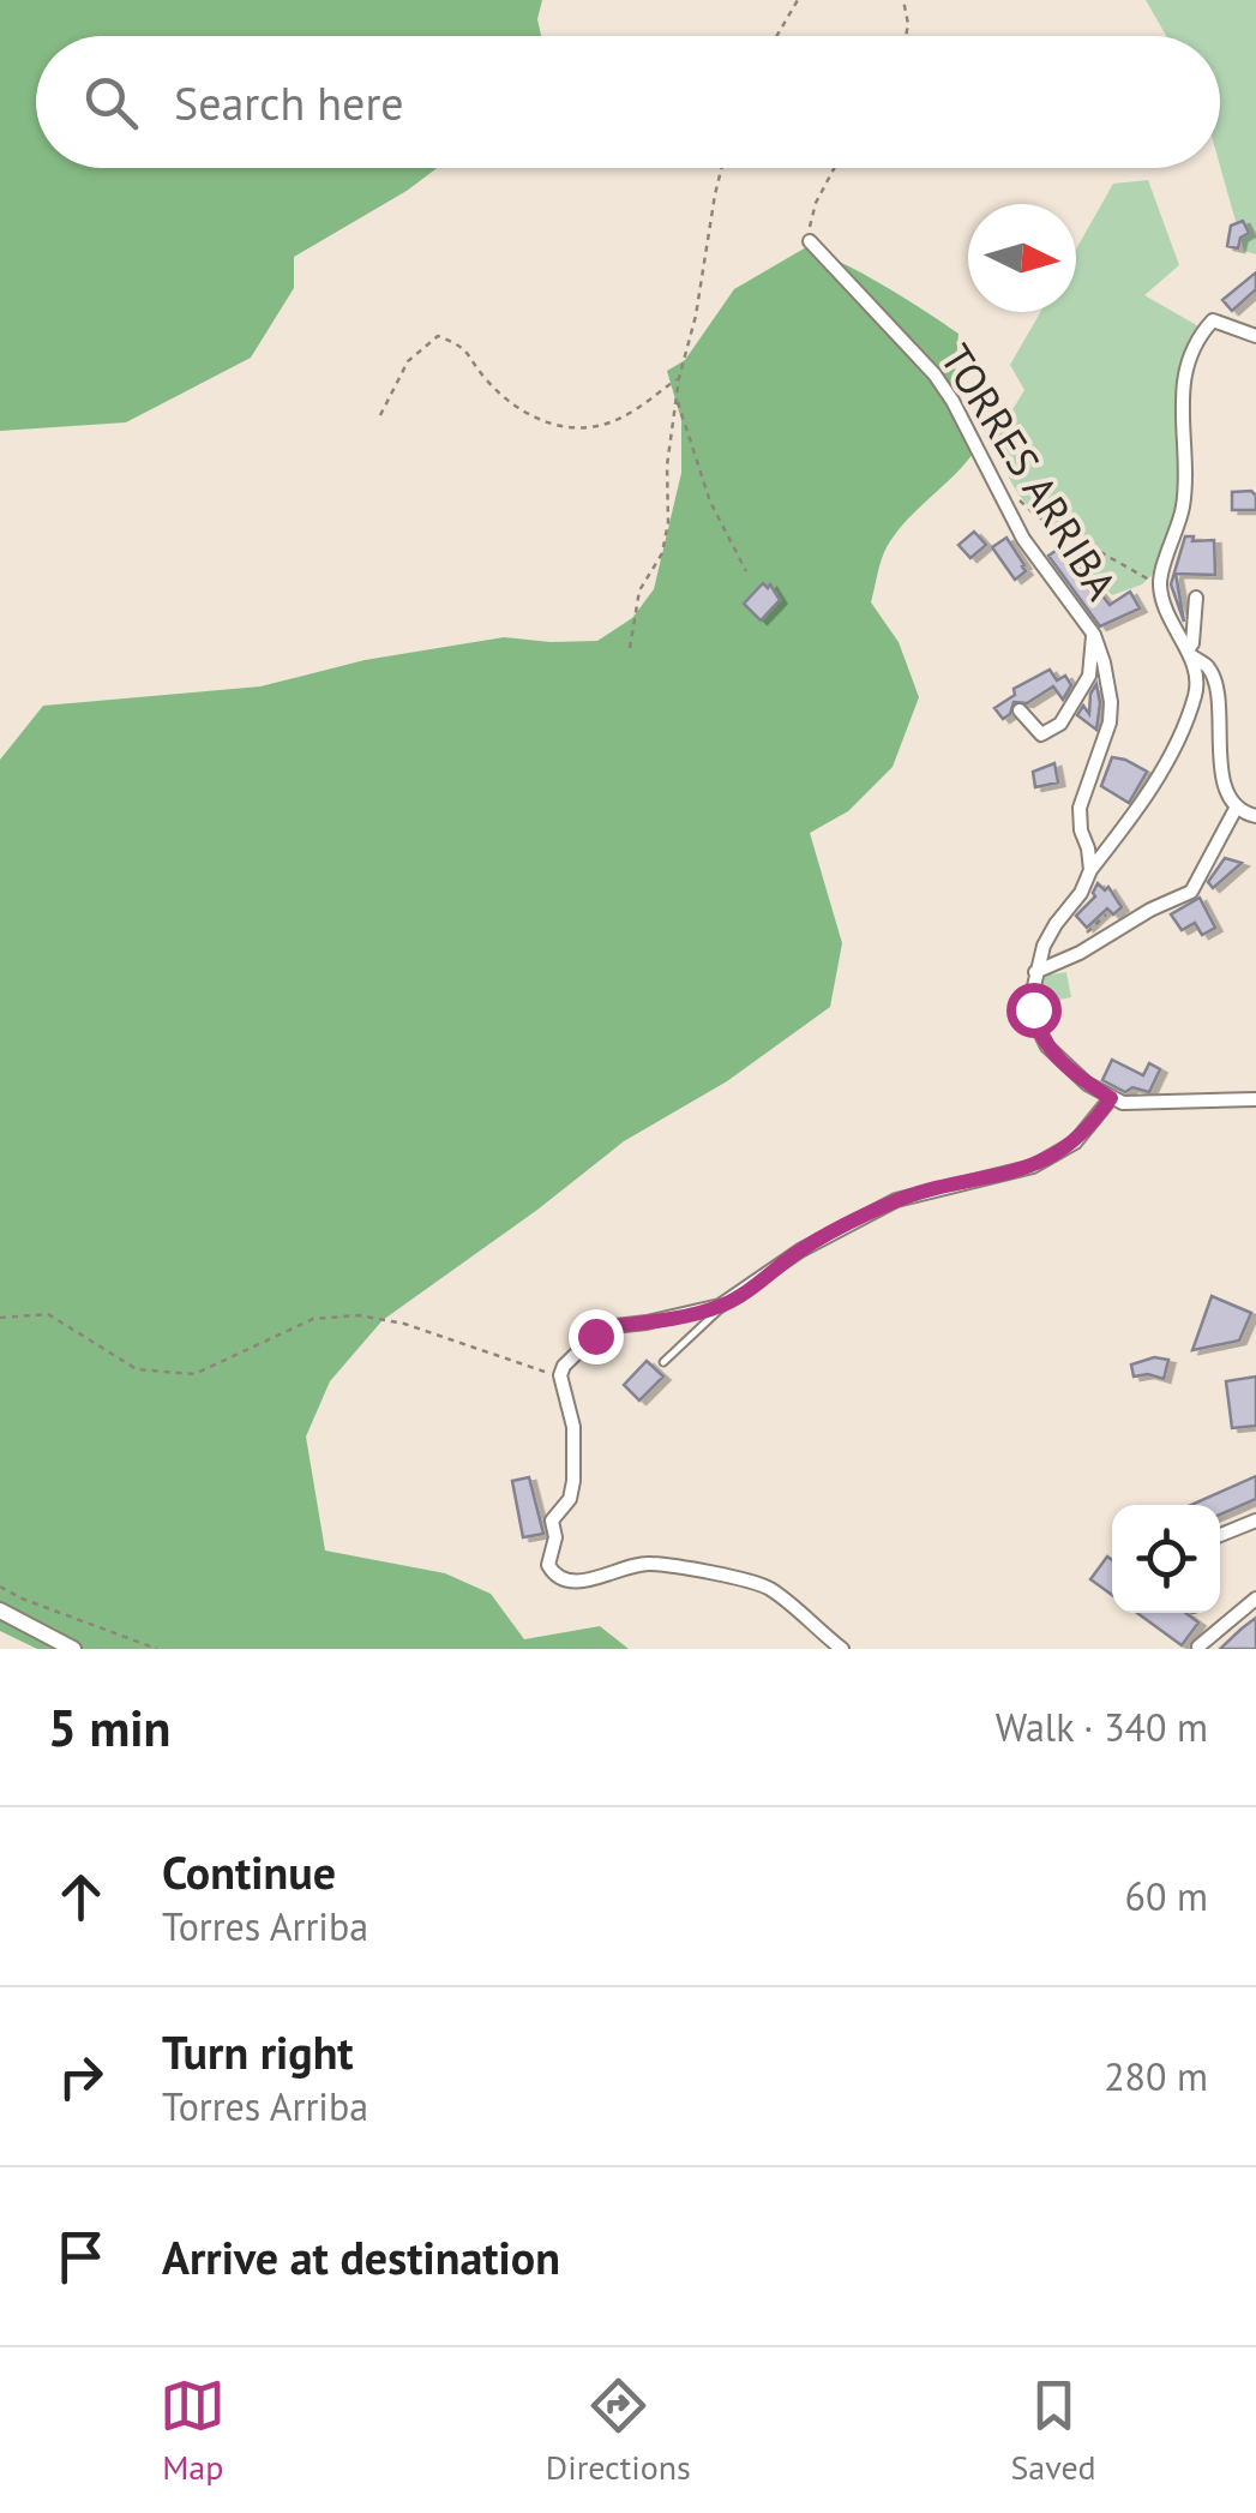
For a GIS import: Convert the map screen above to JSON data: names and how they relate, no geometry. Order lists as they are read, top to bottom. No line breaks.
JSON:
{"streets":{"street":["TORRES ARRIBA"]},"north":"right","page":{"search":"Search here","heading":["5 min","Walk · 340 m"],"list":[["Continue","Torres Arriba","60 m"],["Turn right","Torres Arriba","280 m"],"Arrive at destination"],"nav":["Map","Directions","Saved"]}}
